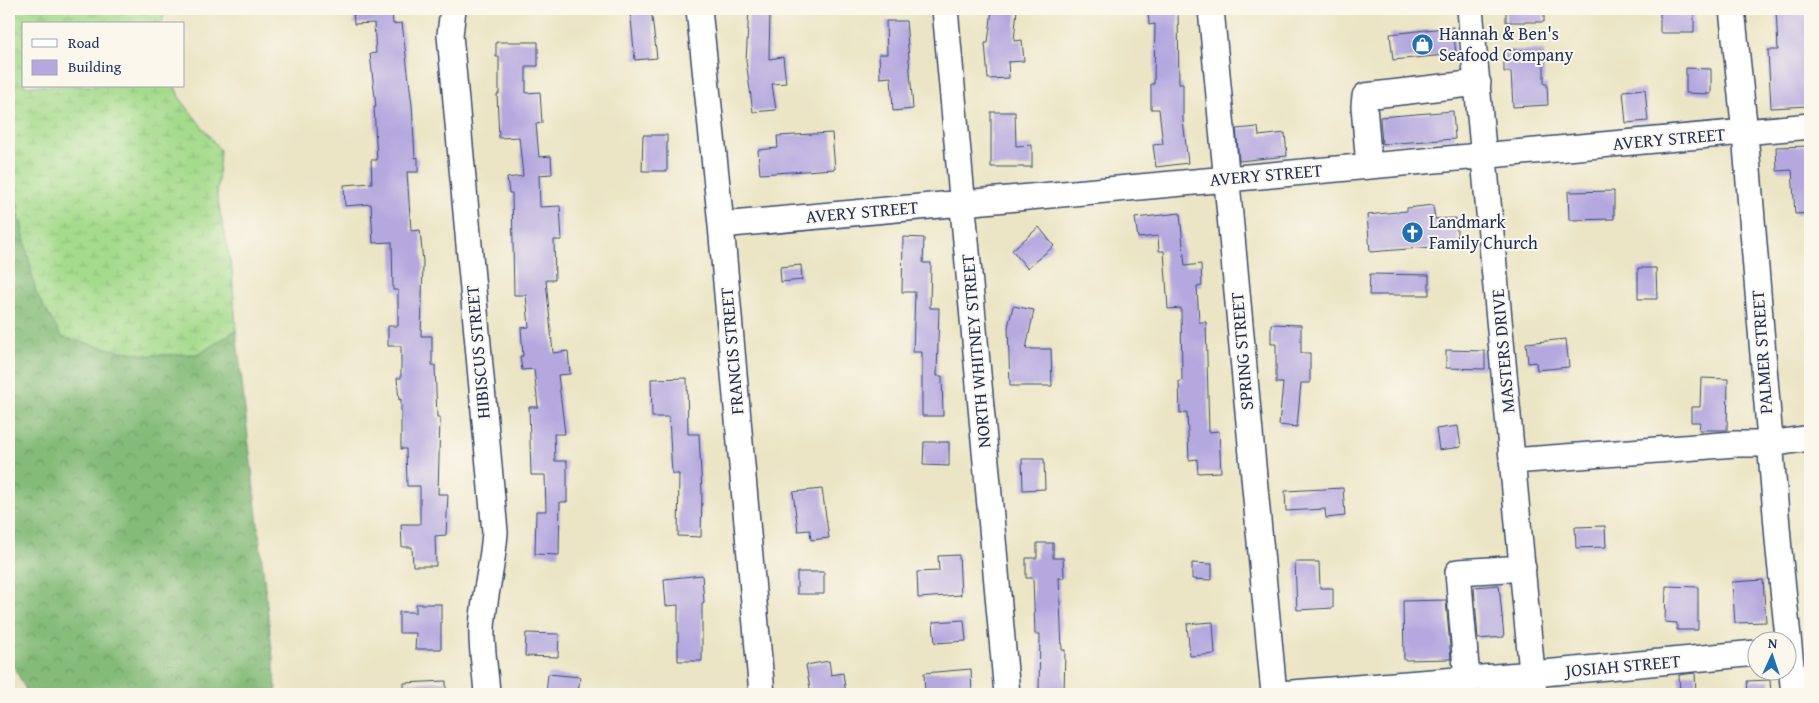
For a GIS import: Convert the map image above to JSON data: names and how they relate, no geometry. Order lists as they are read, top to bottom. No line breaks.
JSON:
{"streets":{"street":["AVERY STREET","FRANCIS STREET","NORTH WHITNEY STREET","SPRING STREET","MASTERS DRIVE","HIBISCUS STREET","PALMER STREET","JOSIAH STREET"]},"crossings":[["AVERY STREET","FRANCIS STREET"],["AVERY STREET","NORTH WHITNEY STREET"],["AVERY STREET","SPRING STREET"],["AVERY STREET","MASTERS DRIVE"],["AVERY STREET","PALMER STREET"],["MASTERS DRIVE","JOSIAH STREET"]],"places":{"shop":["Hannah & Ben's Seafood Company"],"church":["Landmark Family Church"]},"legend":["Road","Building"],"north":"top"}
